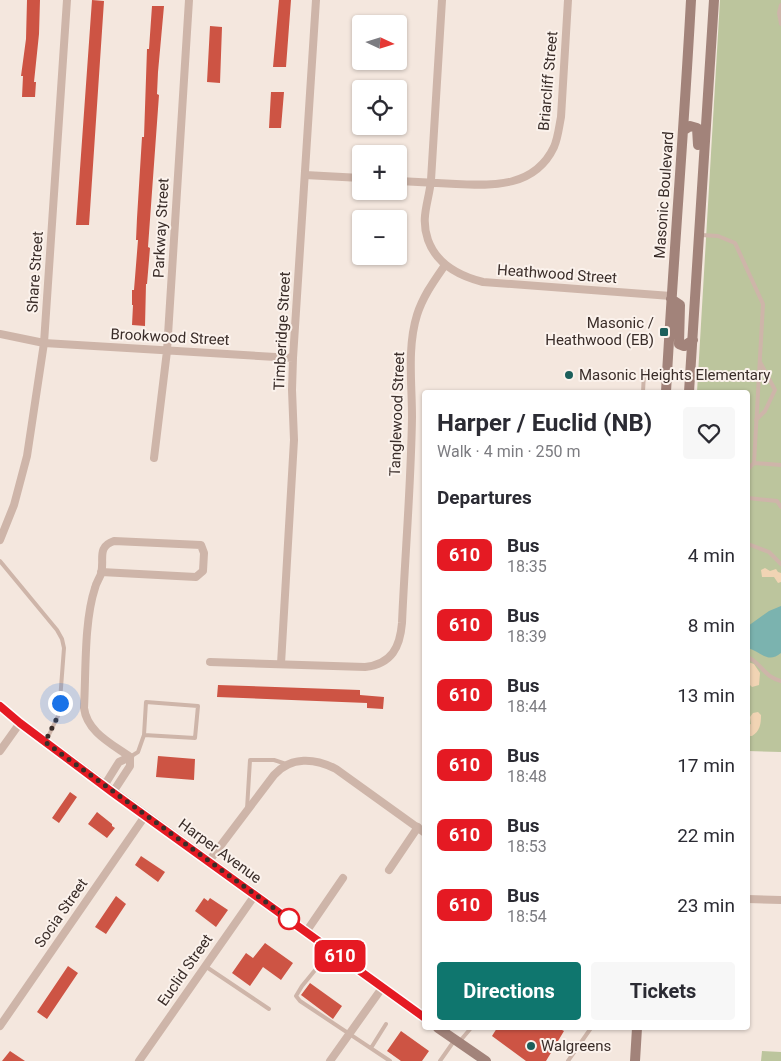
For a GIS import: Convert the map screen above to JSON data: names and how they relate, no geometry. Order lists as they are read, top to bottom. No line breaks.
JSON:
{"streets":{"main road":["Masonic Boulevard","Harper Avenue"],"street":["Briarcliff Street","Parkway Street","Share Street","Heathwood Street","Timberidge Street","Brookwood Street","Tanglewood Street","Socia Street","Euclid Street"]},"crossings":[["Masonic Boulevard","Heathwood Street"],["Parkway Street","Brookwood Street"],["Share Street","Brookwood Street"],["Heathwood Street","Tanglewood Street"],["Timberidge Street","Brookwood Street"],["Timberidge Street","Tanglewood Street"],["Harper Avenue","Socia Street"],["Harper Avenue","Euclid Street"]],"places":{"transit":["Masonic / Heathwood (EB)"],"other":["Masonic Heights Elementary","Walgreens"]},"lines":["bus line 610"],"north":"right","page":{"on_map":"610","map_buttons":["+","−"],"heading":[["Harper / Euclid (NB)","Walk · 4 min · 250 m"],"Departures"],"list":[{"mark":"610","name":"Bus","note":"18:35","value":"4 min"},{"mark":"610","name":"Bus","note":"18:39","value":"8 min"},{"mark":"610","name":"Bus","note":"18:44","value":"13 min"},{"mark":"610","name":"Bus","note":"18:48","value":"17 min"},{"mark":"610","name":"Bus","note":"18:53","value":"22 min"},{"mark":"610","name":"Bus","note":"18:54","value":"23 min"}],"buttons":["Directions","Tickets"]}}
